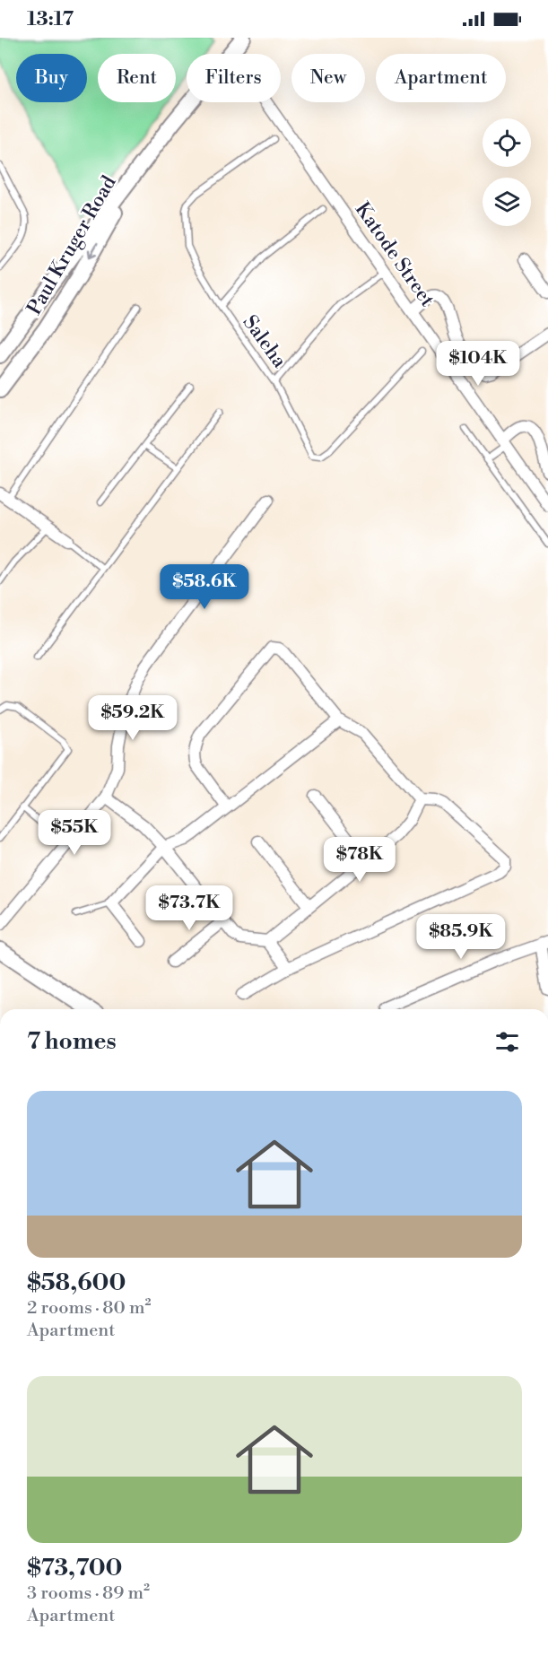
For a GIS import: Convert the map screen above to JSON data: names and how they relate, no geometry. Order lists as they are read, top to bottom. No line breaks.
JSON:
{"streets":{"street":["Paul Kruger Road","Katode Street"],"lane":["Saleha"]},"crossings":[["Paul Kruger Road","Katode Street"],["Katode Street","Saleha"]],"page":{"status":"13:17","chip":["Buy","Rent","Filters","New","Apartment"],"price":["$104K","$58.6K","$59.2K","$55K","$78K","$73.7K","$85.9K"],"heading":"7 homes","list":[{"name":"$58,600","note":"2 rooms · 80 m² · Apartment"},{"name":"$73,700","note":"3 rooms · 89 m² · Apartment"}]}}
